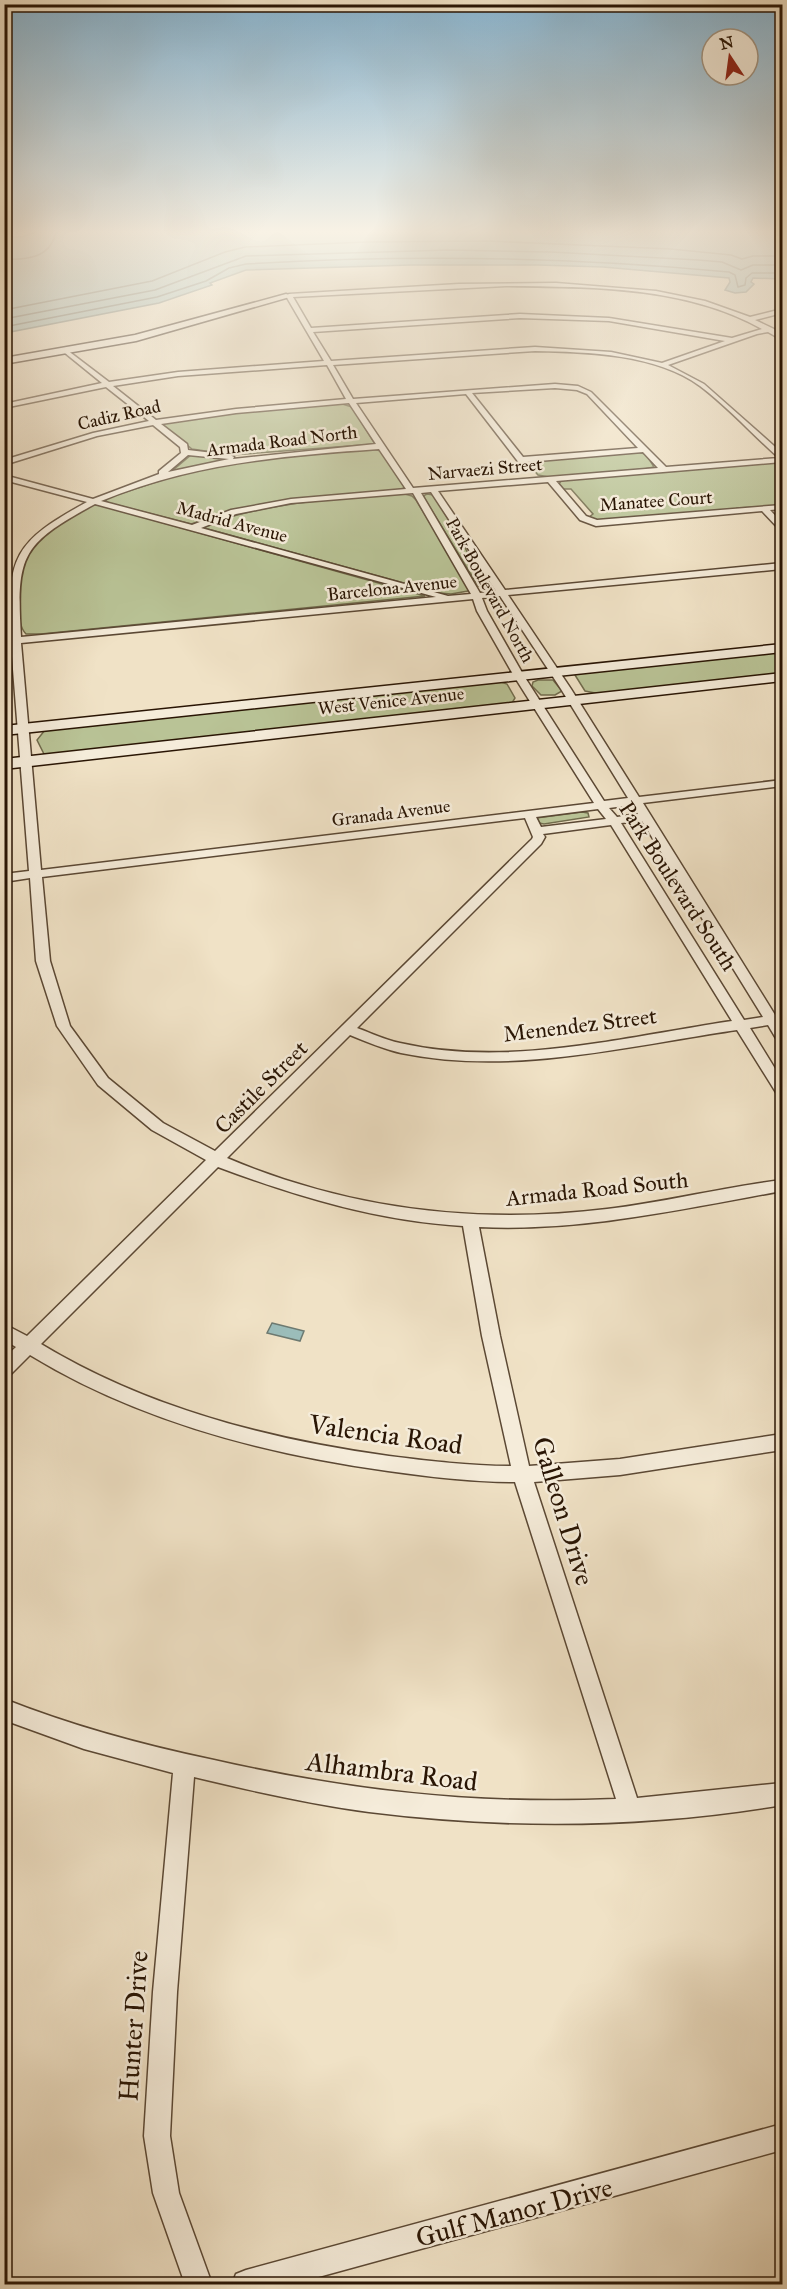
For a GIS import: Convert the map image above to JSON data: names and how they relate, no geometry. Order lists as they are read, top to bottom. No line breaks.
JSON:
{"streets":{"street":["Cadiz Road","Armada Road North","Narvaezi Street","Manatee Court","Madrid Avenue","Barcelona Avenue","Park Boulevard North","West Venice Avenue","Granada Avenue","Park Boulevard South","Menendez Street","Castile Street","Armada Road South","Valencia Road","Galleon Drive","Alhambra Road","Hunter Drive","Gulf Manor Drive"]},"crossings":[["Cadiz Road","Narvaezi Street"],["Cadiz Road","Park Boulevard North"],["Armada Road North","Madrid Avenue"],["Armada Road North","Barcelona Avenue"],["Armada Road North","Park Boulevard North"],["Armada Road North","West Venice Avenue"],["Armada Road North","Armada Road South"],["Narvaezi Street","Manatee Court"],["Narvaezi Street","Madrid Avenue"],["Narvaezi Street","Park Boulevard North"],["Madrid Avenue","Barcelona Avenue"],["Barcelona Avenue","Park Boulevard North"],["Park Boulevard North","West Venice Avenue"],["Park Boulevard North","Park Boulevard South"],["West Venice Avenue","Park Boulevard South"],["West Venice Avenue","Armada Road South"],["Granada Avenue","Park Boulevard South"],["Granada Avenue","Armada Road South"],["Park Boulevard South","Menendez Street"],["Menendez Street","Castile Street"],["Castile Street","Armada Road South"],["Castile Street","Valencia Road"],["Armada Road South","Galleon Drive"],["Valencia Road","Galleon Drive"],["Galleon Drive","Alhambra Road"],["Alhambra Road","Hunter Drive"]],"north":"top"}
